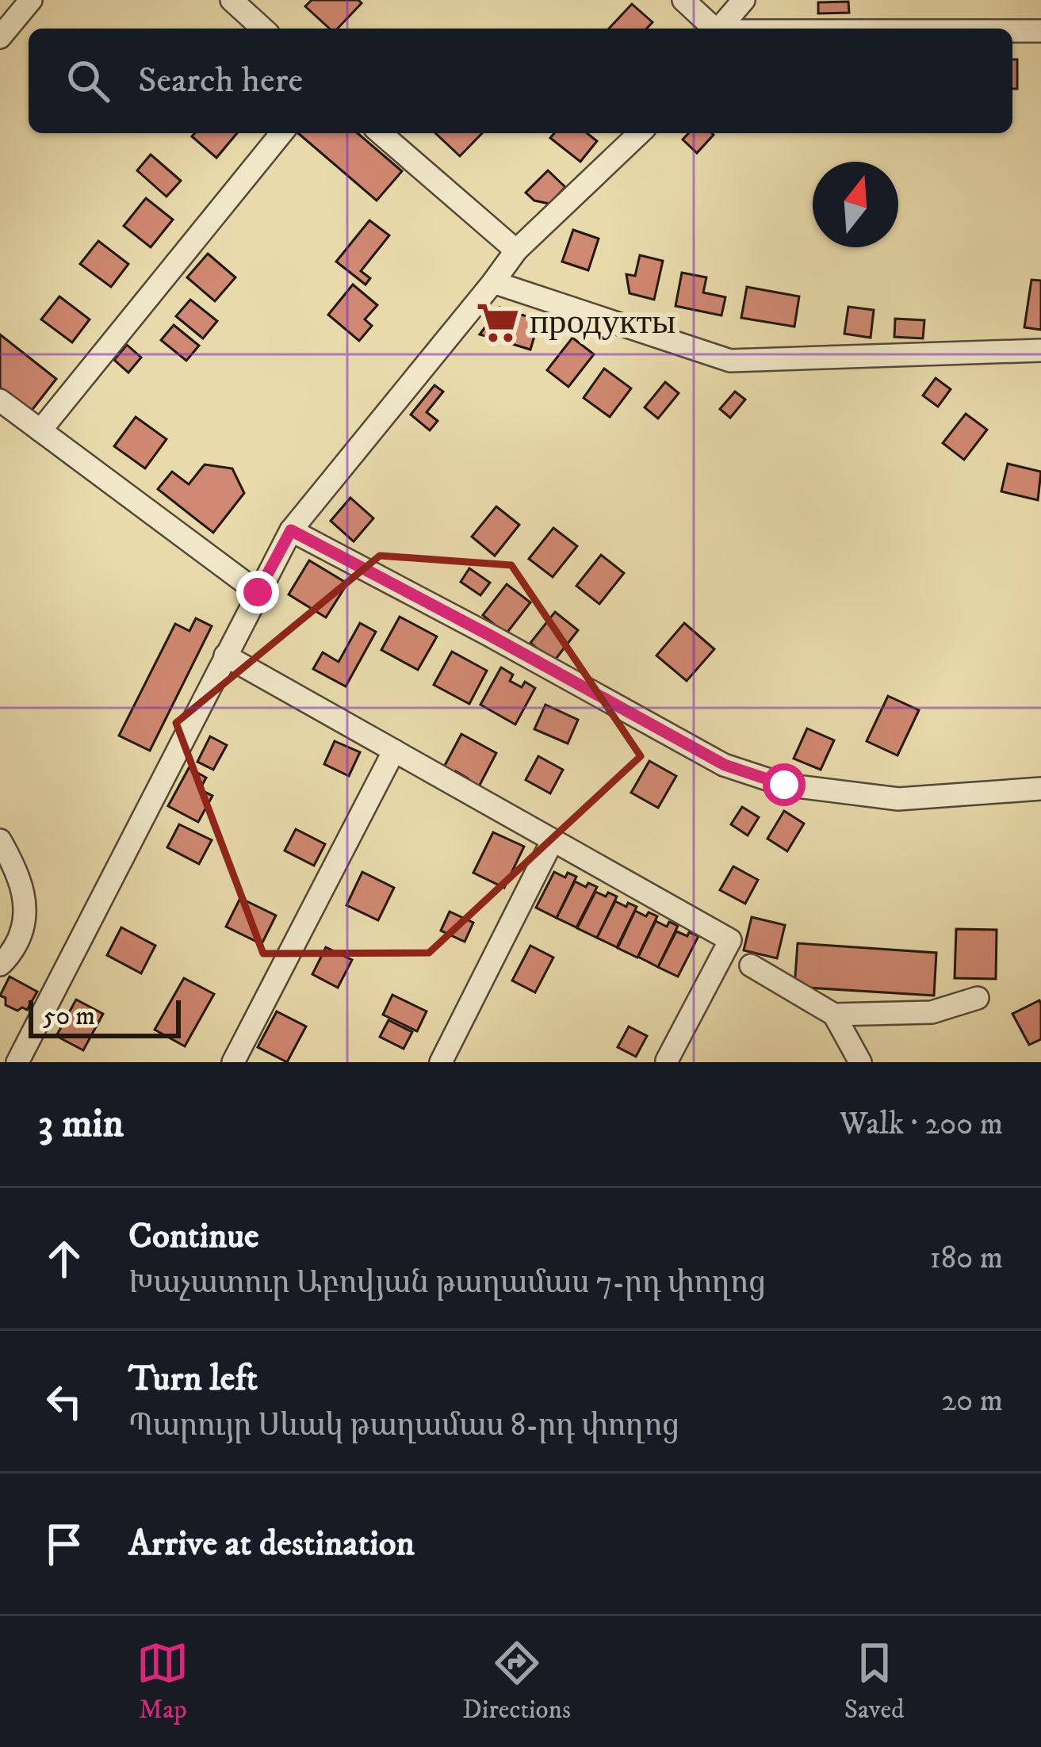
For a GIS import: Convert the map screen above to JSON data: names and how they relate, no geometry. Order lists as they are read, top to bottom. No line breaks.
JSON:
{"places":{"supermarket":["продукты"]},"scale_bar":"50 m","north":"top","page":{"search":"Search here","scale":"50 m","heading":["3 min","Walk · 200 m"],"list":[["Continue","Խաչատուր Աբովյան թաղամաս 7-րդ փողոց","180 m"],["Turn left","Պարույր Սևակ թաղամաս 8-րդ փողոց","20 m"],"Arrive at destination"],"nav":["Map","Directions","Saved"]}}
